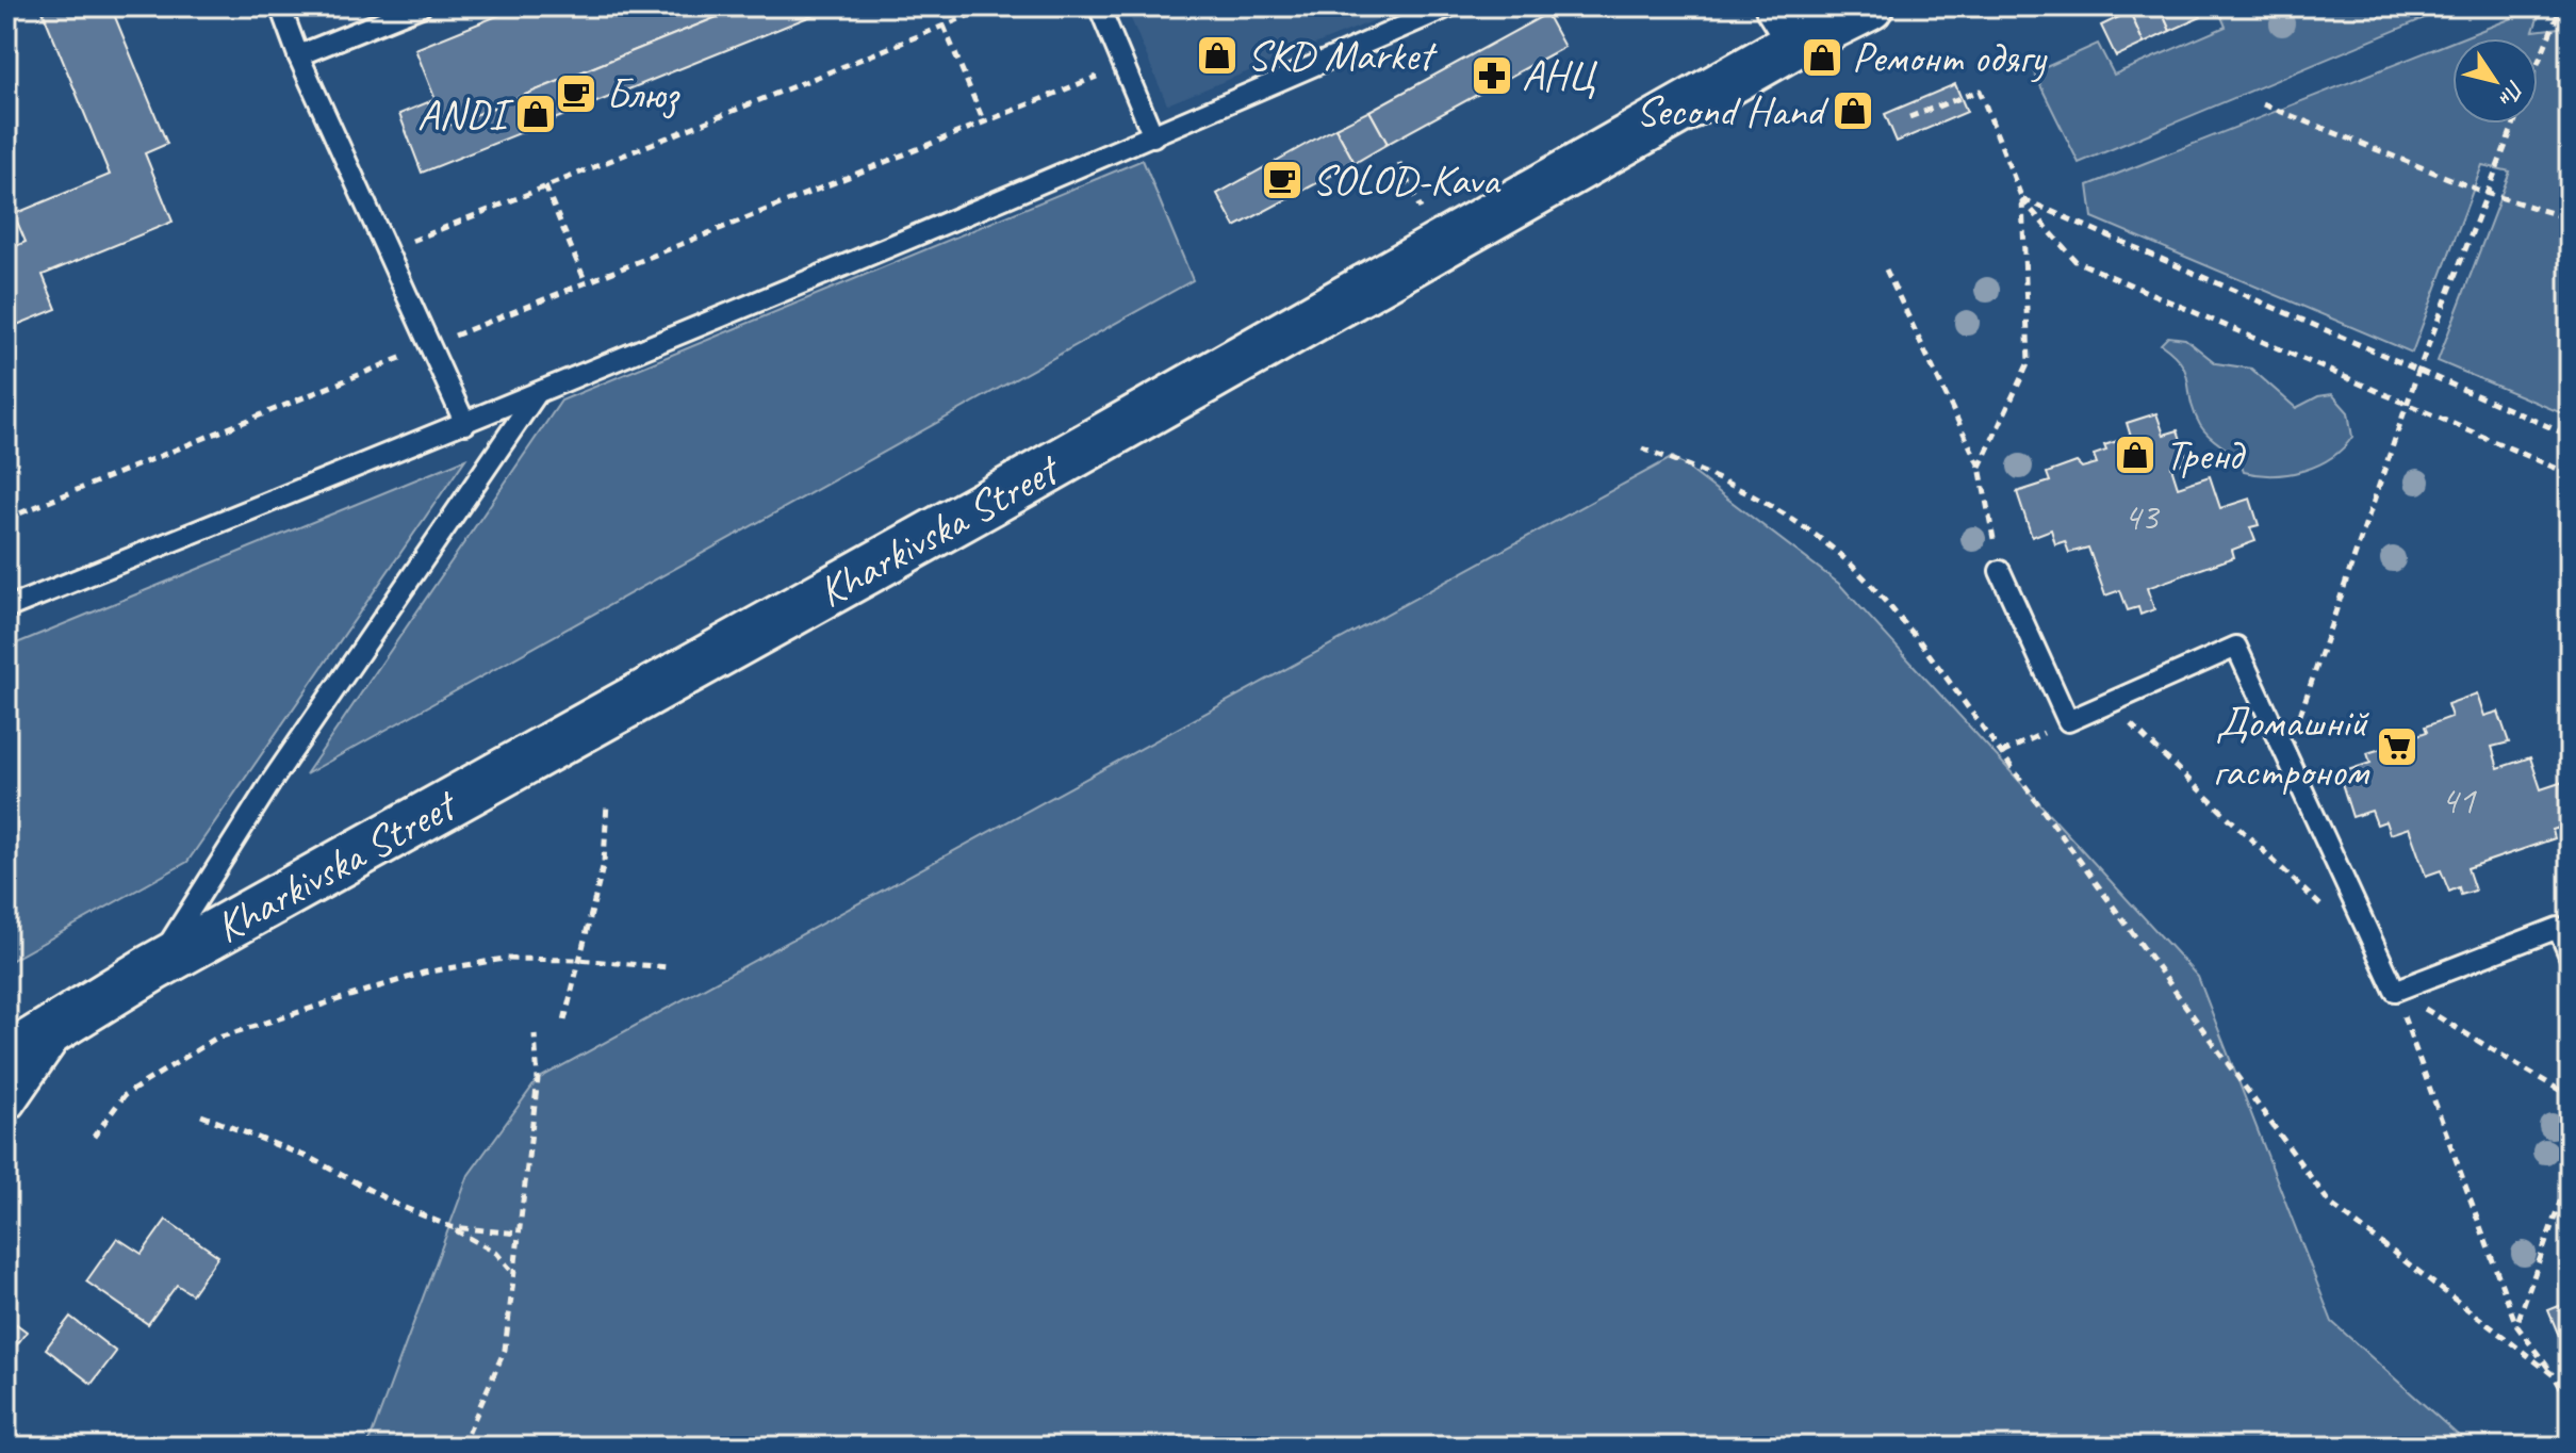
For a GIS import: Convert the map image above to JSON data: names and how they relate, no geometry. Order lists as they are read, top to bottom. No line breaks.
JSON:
{"streets":{"main road":["Kharkivska Street"]},"places":{"shop":["SKD Market","Ремонт одягу","Second Hand","ANDI","Тренд"],"pharmacy":["АНЦ"],"cafe":["Блюз","SOLOD-Kava"],"supermarket":["Домашній гастроном"]},"house_numbers":["43","41"],"north":"bottom right"}
